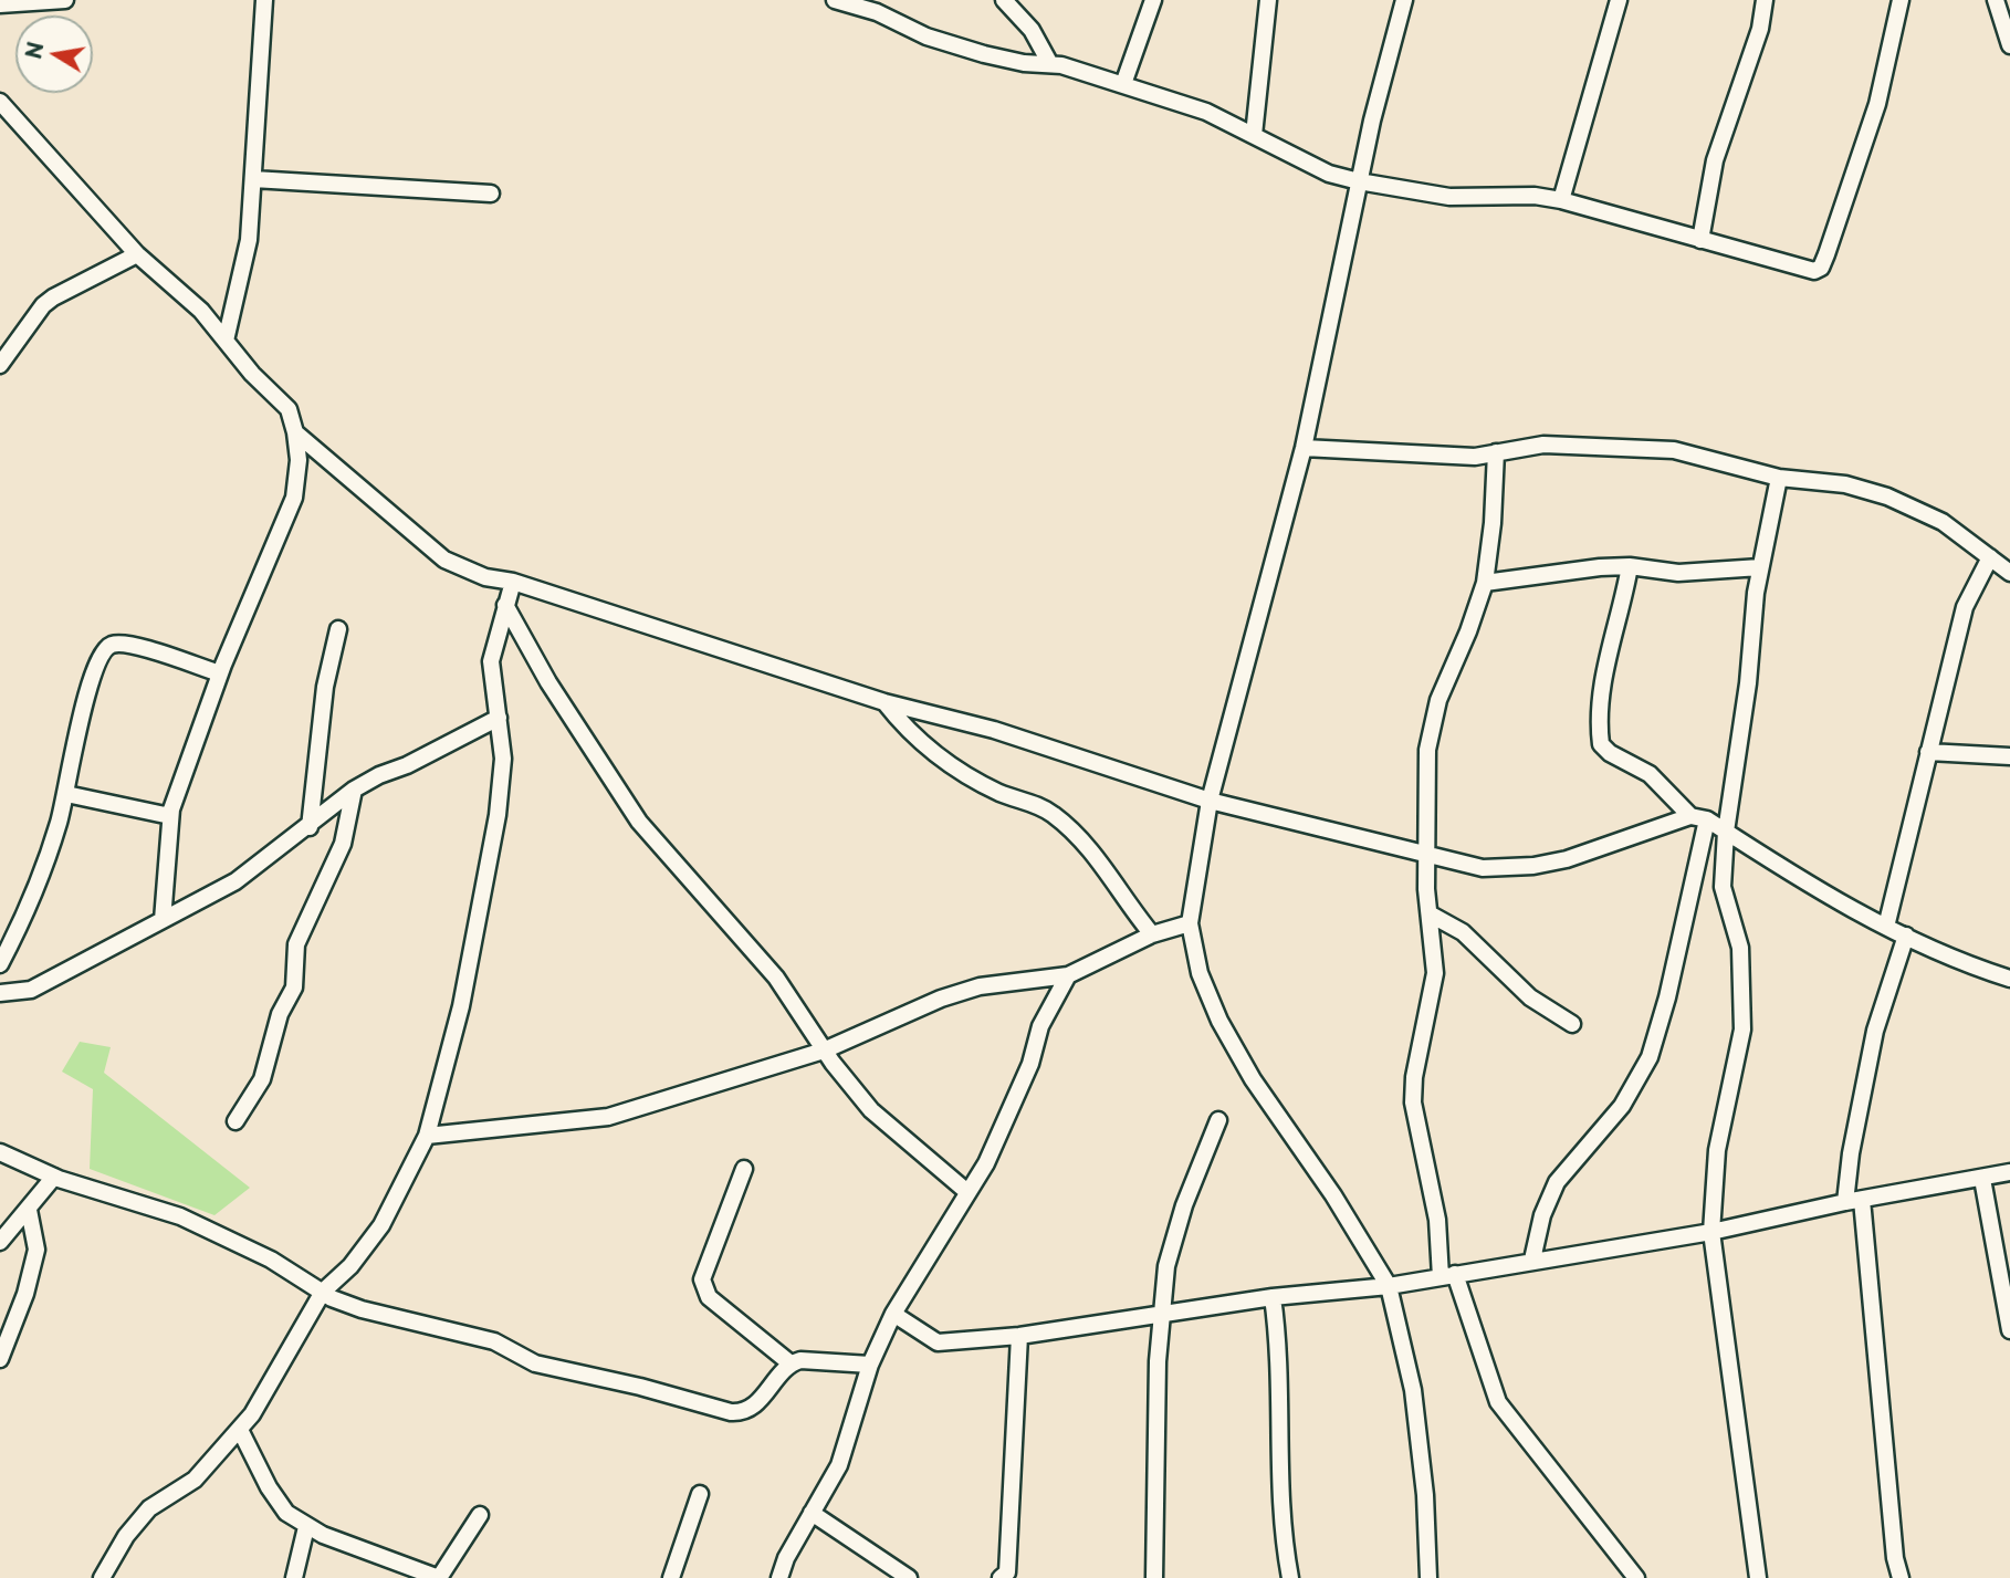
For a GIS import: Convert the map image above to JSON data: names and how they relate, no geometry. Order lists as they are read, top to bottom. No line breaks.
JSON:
{"north":"left"}
